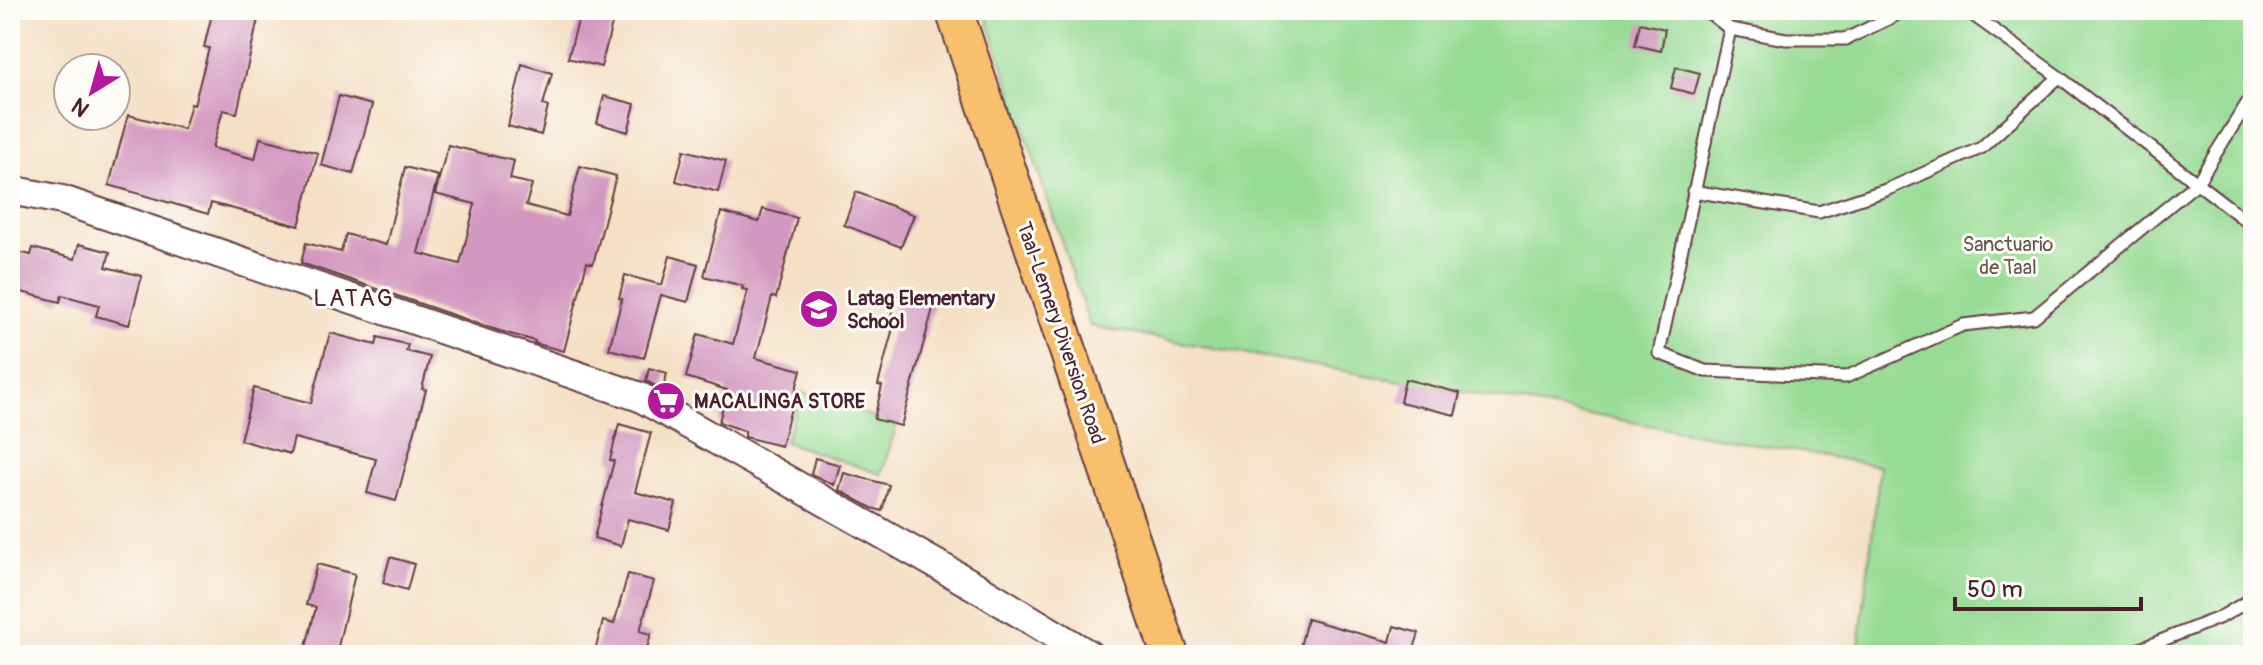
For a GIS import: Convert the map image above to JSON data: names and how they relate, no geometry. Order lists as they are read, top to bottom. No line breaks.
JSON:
{"streets":{"main road":["Taal-Lemery Diversion Road"]},"districts":["LATAG"],"parks":["Sanctuario de Taal"],"places":{"school or university":["Latag Elementary School"],"supermarket":["MACALINGA STORE"]},"scale_bar":"50 m","north":"bottom left"}
